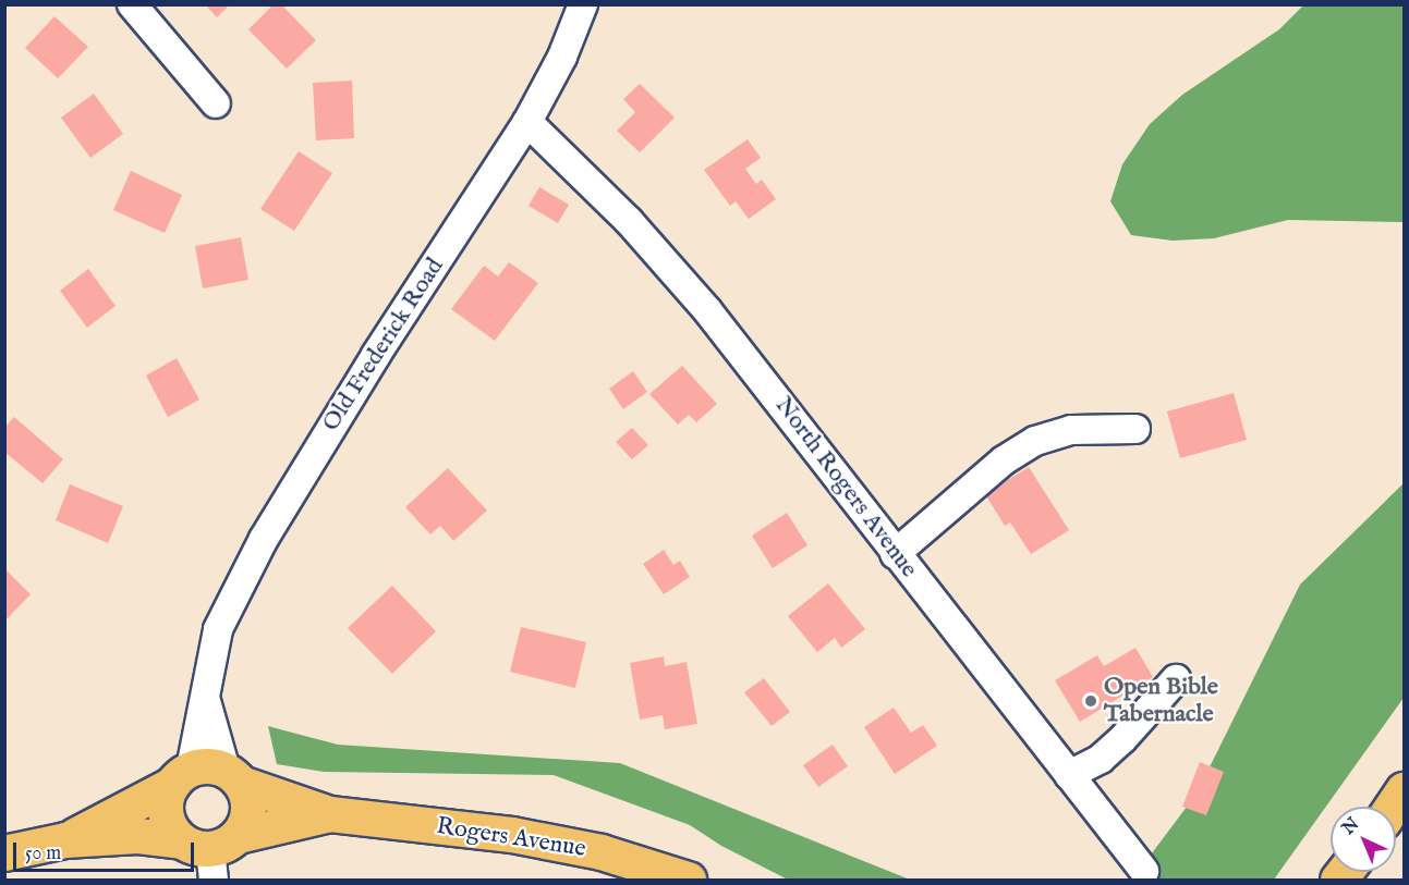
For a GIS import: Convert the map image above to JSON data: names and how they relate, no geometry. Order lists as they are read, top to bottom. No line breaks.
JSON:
{"streets":{"main road":["Rogers Avenue"],"street":["Old Frederick Road","North Rogers Avenue"]},"crossings":[["Old Frederick Road","North Rogers Avenue"],["Old Frederick Road","Rogers Avenue"]],"places":["Open Bible Tabernacle"],"scale_bar":"50 m","north":"top left"}
